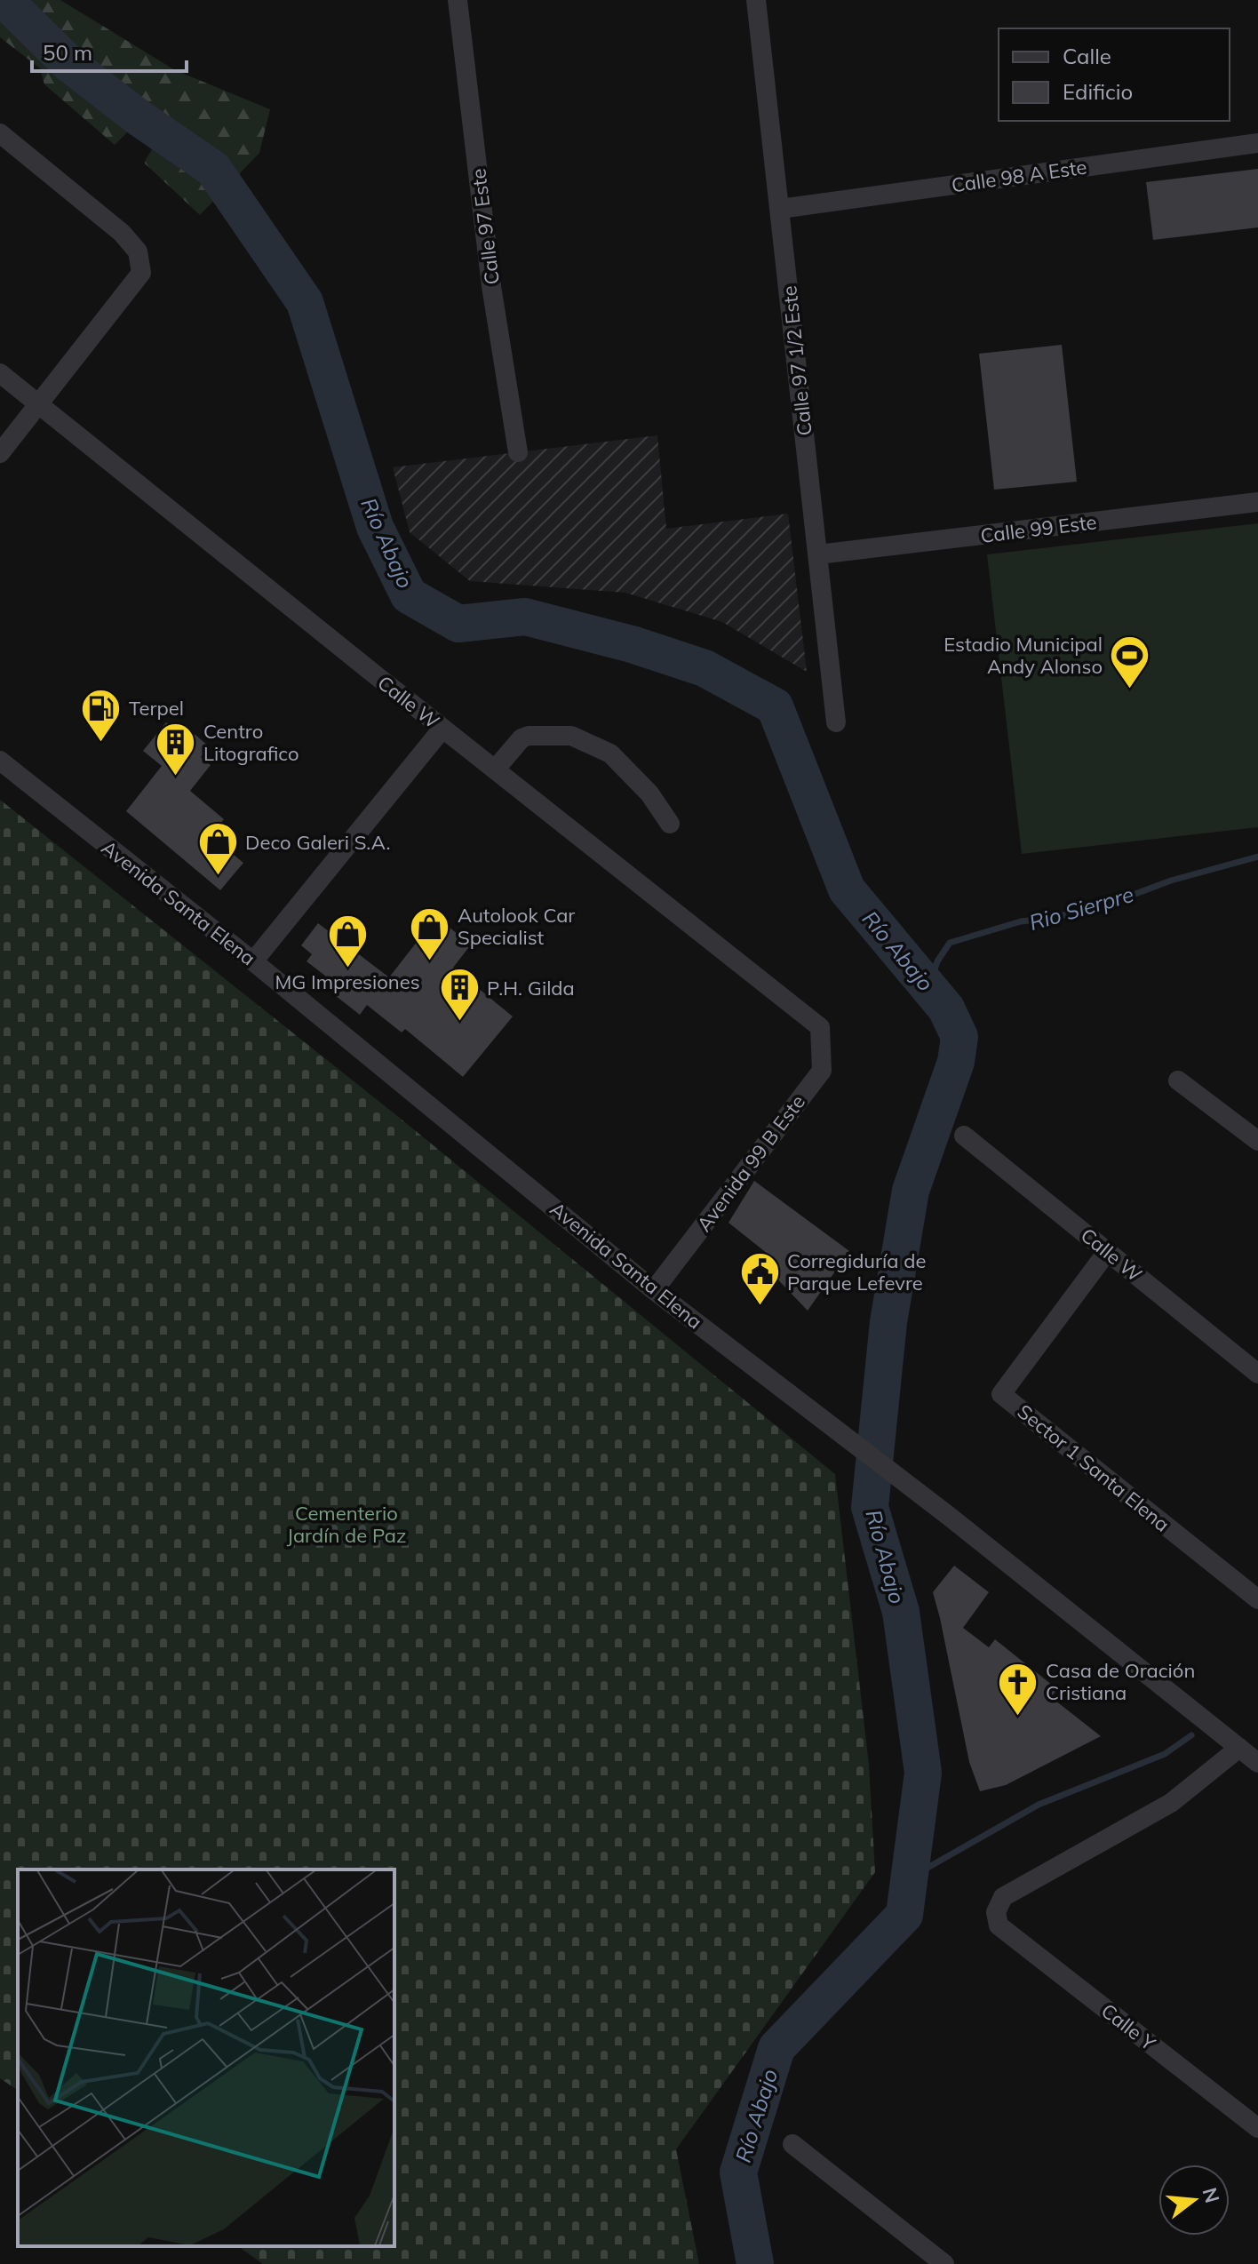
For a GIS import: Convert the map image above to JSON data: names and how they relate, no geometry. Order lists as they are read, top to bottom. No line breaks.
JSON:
{"streets":{"street":["Calle 98 A Este","Calle 97 Este","Calle 97 1/2 Este","Calle 99 Este","Calle W","Avenida Santa Elena","Avenida 99 B Este","Sector 1 Santa Elena","Calle Y"]},"crossings":[["Calle 98 A Este","Calle 97 1/2 Este"],["Calle 97 1/2 Este","Calle 99 Este"],["Calle W","Avenida 99 B Este"],["Calle W","Sector 1 Santa Elena"],["Avenida Santa Elena","Avenida 99 B Este"],["Avenida Santa Elena","Calle Y"]],"water":["Río Abajo","Rio Sierpre"],"parks":["Cementerio Jardín de Paz"],"places":{"sports":["Estadio Municipal Andy Alonso"],"fuel station":["Terpel"],"building":["Centro Litografico","P.H. Gilda"],"shop":["Deco Galeri S.A.","Autolook Car Specialist","MG Impresiones"],"public building":["Corregiduría de Parque Lefevre"],"church":["Casa de Oración Cristiana"]},"legend":["Calle","Edificio"],"scale_bar":"50 m","north":"right"}
